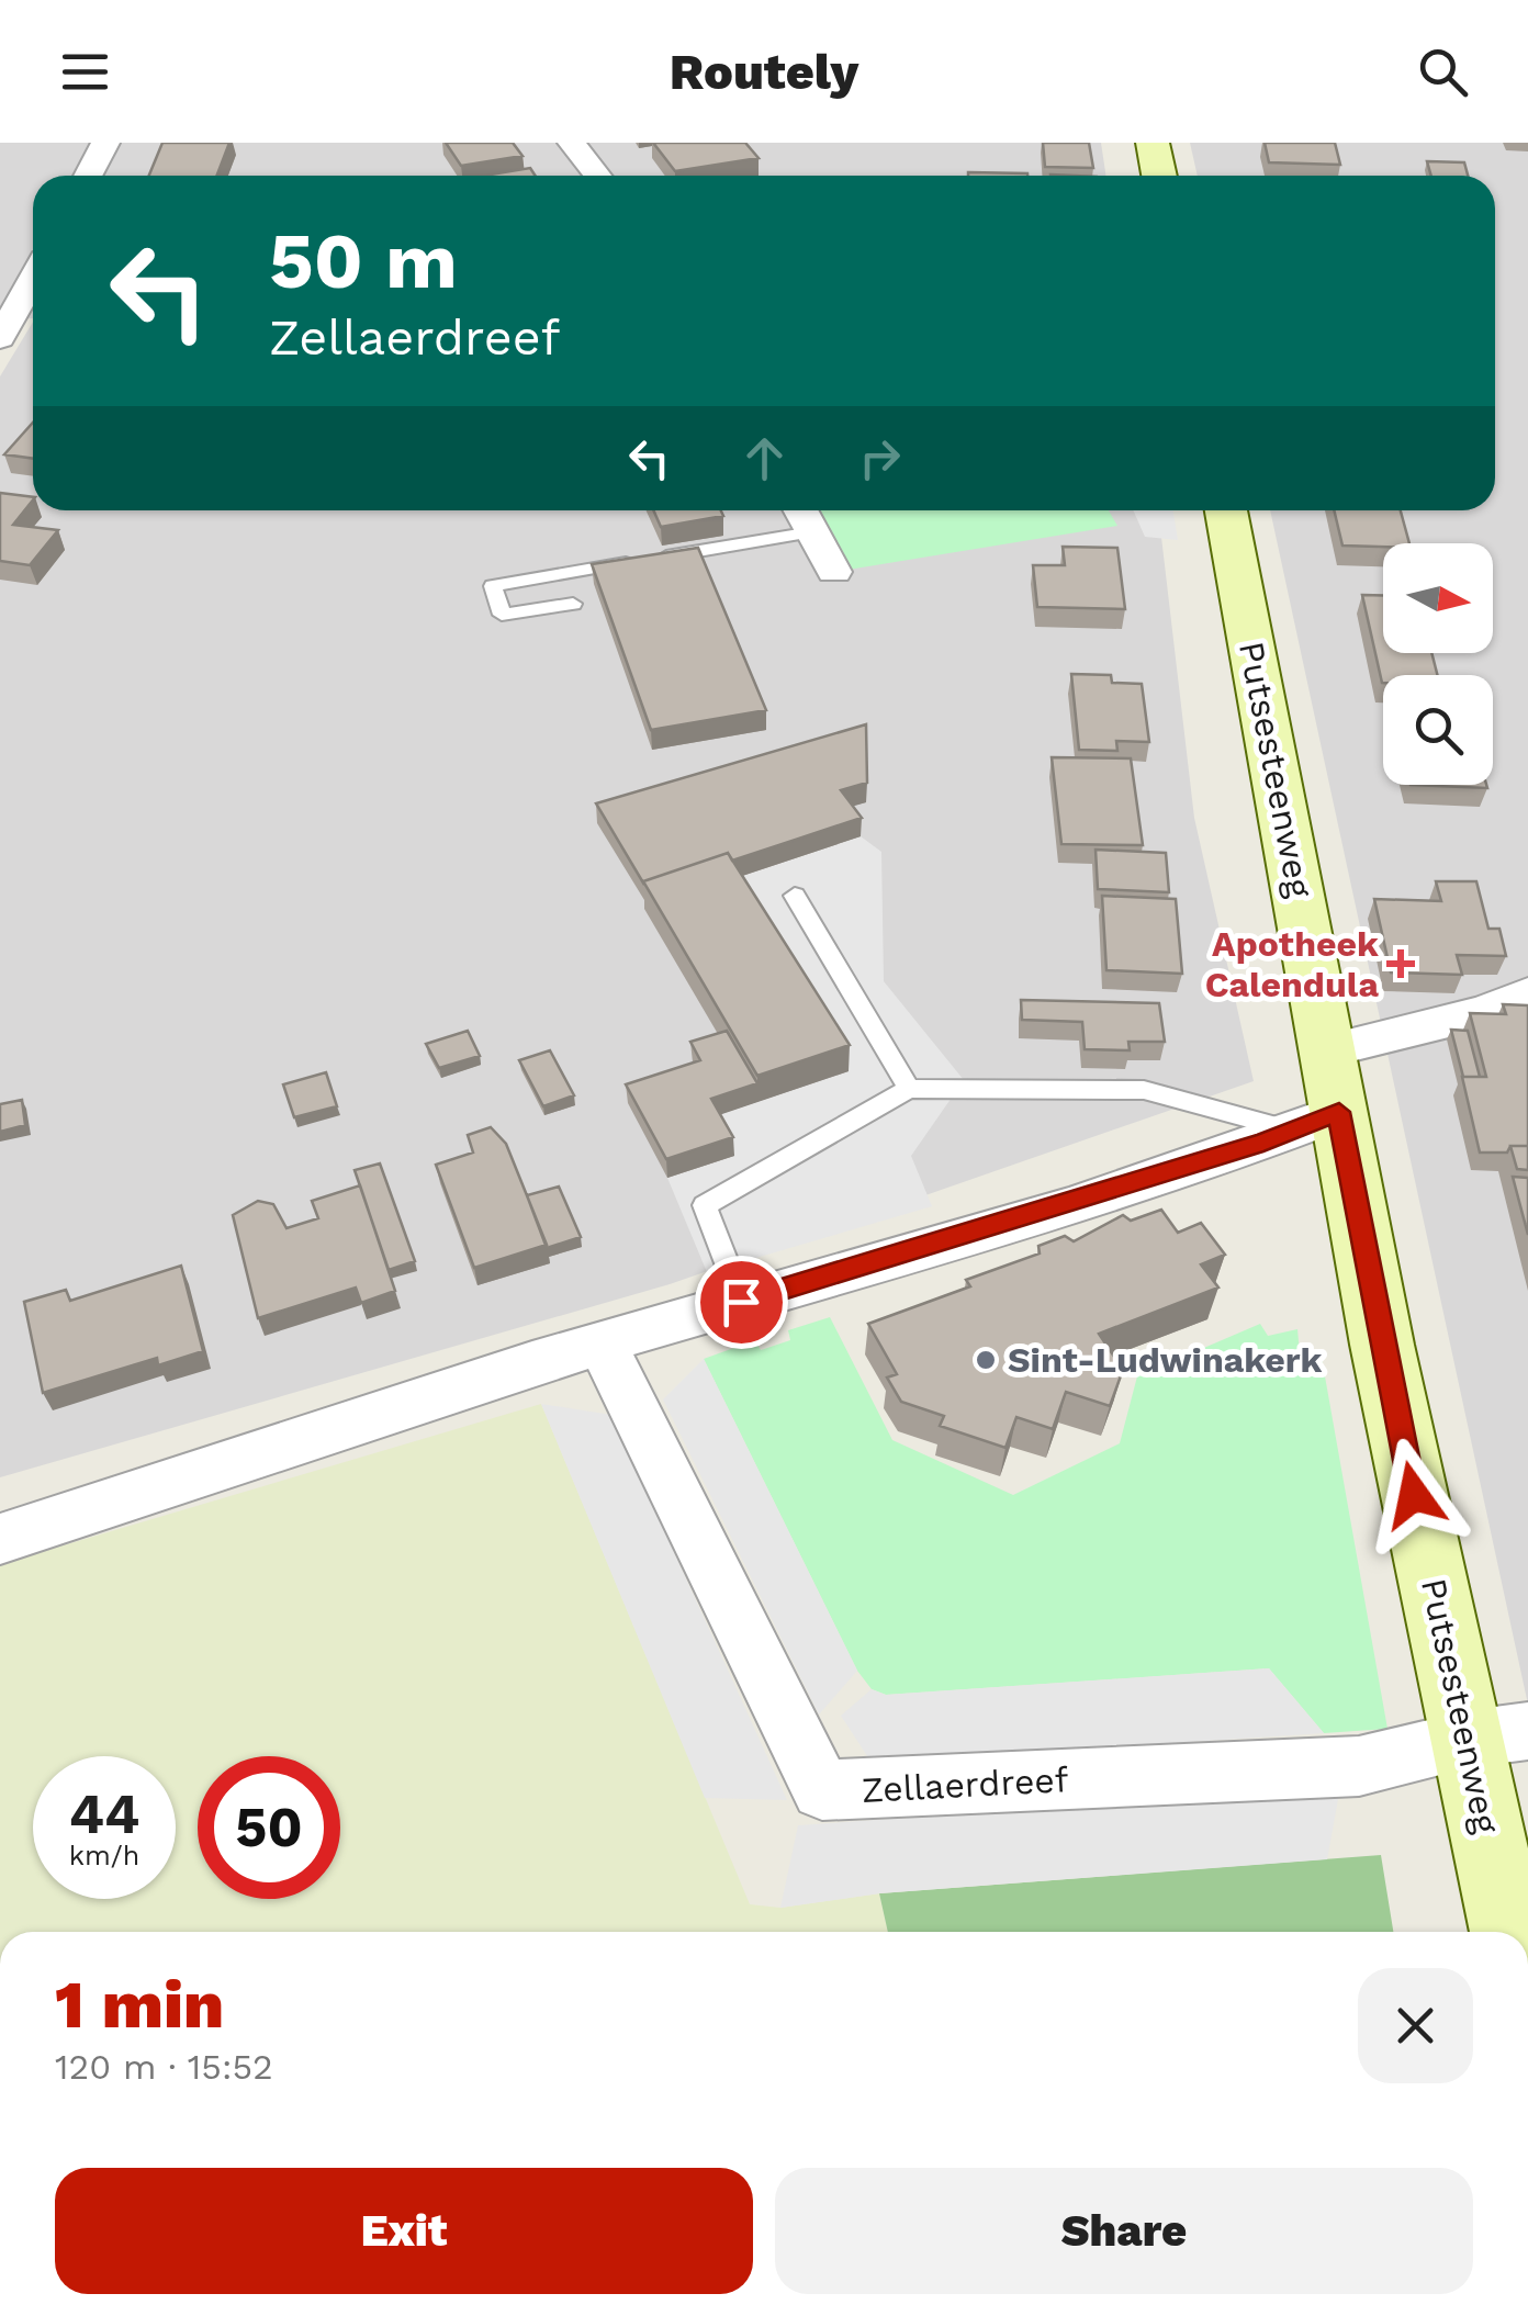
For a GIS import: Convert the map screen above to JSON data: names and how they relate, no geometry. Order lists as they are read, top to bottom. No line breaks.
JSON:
{"streets":{"main road":["Putsesteenweg"],"street":["Zellaerdreef"]},"crossings":[["Putsesteenweg","Zellaerdreef"]],"places":{"health":["Apotheek Calendula"],"other":["Sint-Ludwinakerk"]},"north":"right","page":{"header":"Routely","turn":["50 m","Zellaerdreef"],"speed":"44 km/h","limit":"50","heading":["1 min","120 m · 15:52"],"buttons":["Exit","Share"]}}
